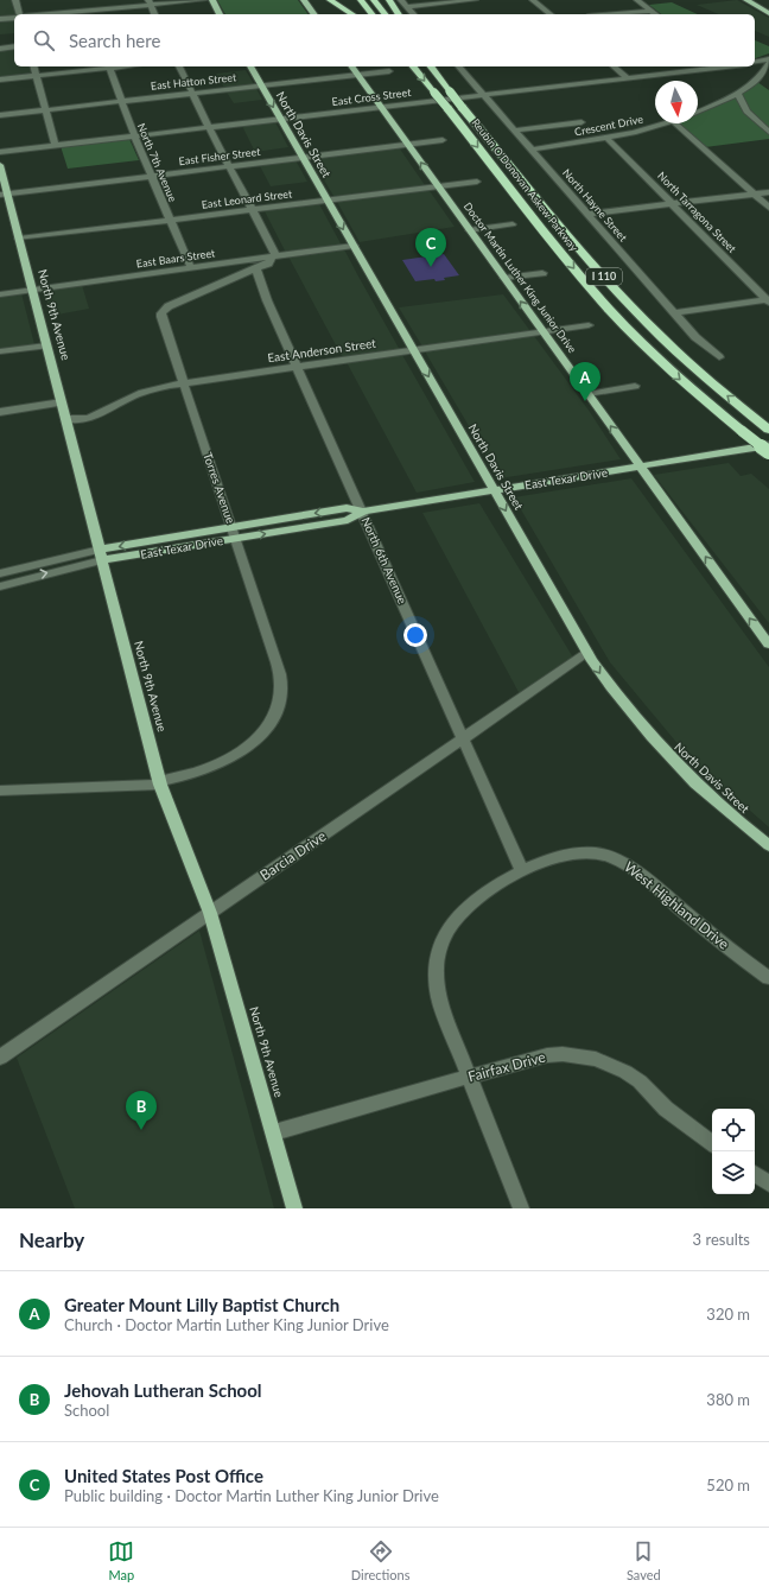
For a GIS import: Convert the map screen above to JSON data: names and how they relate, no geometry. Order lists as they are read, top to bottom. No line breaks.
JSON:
{"streets":{"highway":["Reubin O'Donovan Askew Parkway","I 110"],"main road":["North Davis Street","Doctor Martin Luther King Junior Drive","North 9th Avenue","East Texar Drive"],"street":["East Hatton Street","East Cross Street","Crescent Drive","East Fisher Street","North 7th Avenue","East Leonard Street","North Hayne Street","North Tarragona Street","East Baars Street","East Anderson Street","Torres Avenue","North 6th Avenue","Barcia Drive","West Highland Drive","Fairfax Drive"]},"crossings":[["East Hatton Street","North Davis Street"],["East Hatton Street","North 7th Avenue"],["East Hatton Street","Doctor Martin Luther King Junior Drive"],["East Cross Street","North Davis Street"],["East Cross Street","North 7th Avenue"],["East Cross Street","North Hayne Street"],["East Cross Street","Doctor Martin Luther King Junior Drive"],["Crescent Drive","North Hayne Street"],["Crescent Drive","North Tarragona Street"],["North Davis Street","East Fisher Street"],["North Davis Street","East Leonard Street"],["North Davis Street","East Baars Street"],["North Davis Street","East Anderson Street"],["North Davis Street","East Texar Drive"],["North Davis Street","Barcia Drive"],["East Fisher Street","North 7th Avenue"],["East Fisher Street","Doctor Martin Luther King Junior Drive"],["East Fisher Street","North 9th Avenue"],["North 7th Avenue","East Leonard Street"],["North 7th Avenue","East Baars Street"],["East Leonard Street","Doctor Martin Luther King Junior Drive"],["East Leonard Street","North 9th Avenue"],["East Baars Street","North 9th Avenue"],["Doctor Martin Luther King Junior Drive","East Anderson Street"],["Doctor Martin Luther King Junior Drive","East Texar Drive"],["North 9th Avenue","East Anderson Street"],["North 9th Avenue","East Texar Drive"],["North 9th Avenue","Torres Avenue"],["North 9th Avenue","Barcia Drive"],["North 9th Avenue","Fairfax Drive"],["East Anderson Street","Torres Avenue"],["East Anderson Street","North 6th Avenue"],["East Texar Drive","Torres Avenue"],["East Texar Drive","North 6th Avenue"],["Torres Avenue","North 6th Avenue"],["North 6th Avenue","Barcia Drive"],["North 6th Avenue","West Highland Drive"],["West Highland Drive","Fairfax Drive"]],"one_way":["North Davis Street","Doctor Martin Luther King Junior Drive"],"north":"bottom","page":{"search":"Search here","pins":["C","A","B"],"heading":["Nearby","3 results"],"list":[{"mark":"A","name":"Greater Mount Lilly Baptist Church","note":"Church · Doctor Martin Luther King Junior Drive","value":"320 m"},{"mark":"B","name":"Jehovah Lutheran School","note":"School","value":"380 m"},{"mark":"C","name":"United States Post Office","note":"Public building · Doctor Martin Luther King Junior Drive","value":"520 m"}],"nav":["Map","Directions","Saved"]}}
